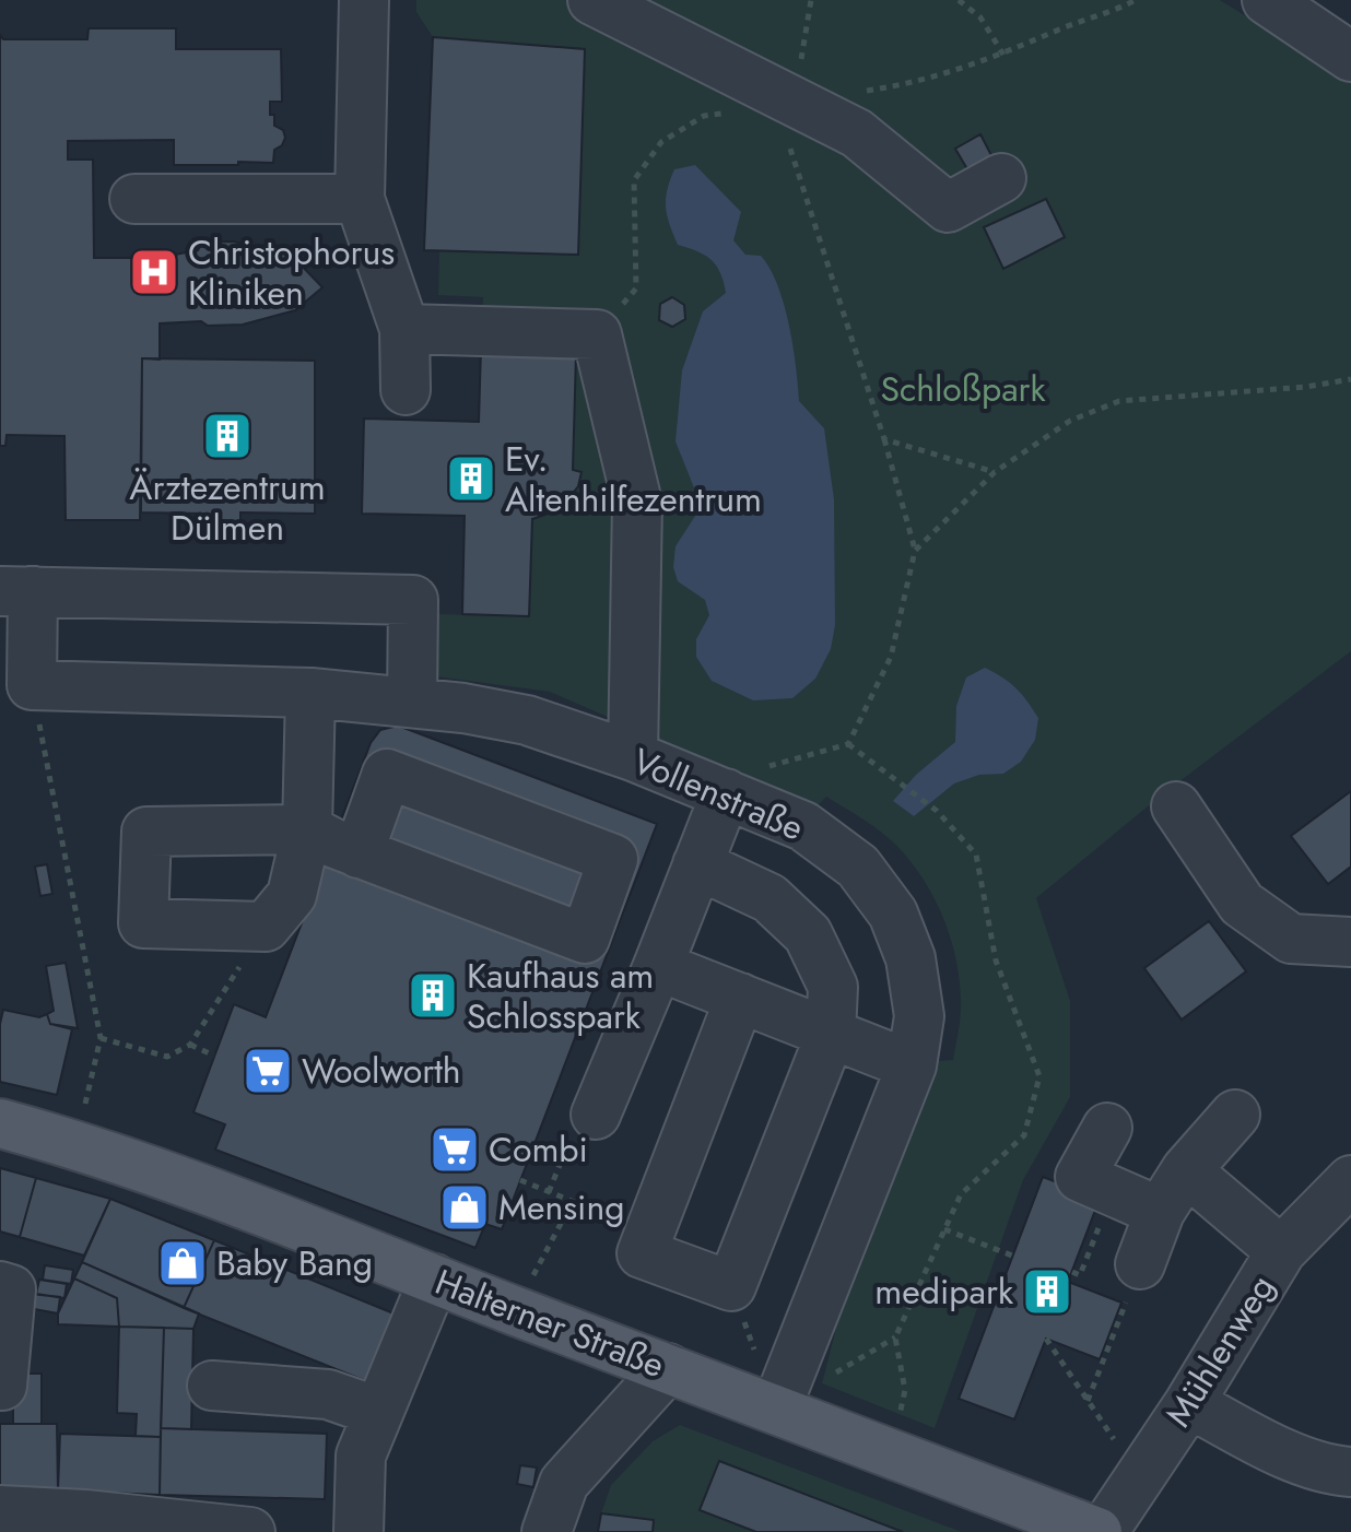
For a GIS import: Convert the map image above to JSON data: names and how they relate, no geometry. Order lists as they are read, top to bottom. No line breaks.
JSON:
{"streets":{"main road":["Halterner Straße"],"street":["Vollenstraße","Mühlenweg"]},"crossings":[["Vollenstraße","Halterner Straße"],["Halterner Straße","Mühlenweg"]],"parks":["Schloßpark"],"places":{"hospital":["Christophorus Kliniken"],"building":["Ärztezentrum Dülmen","Ev. Altenhilfezentrum","Kaufhaus am Schlosspark","medipark"],"supermarket":["Woolworth","Combi"],"shop":["Mensing","Baby Bang"]}}
